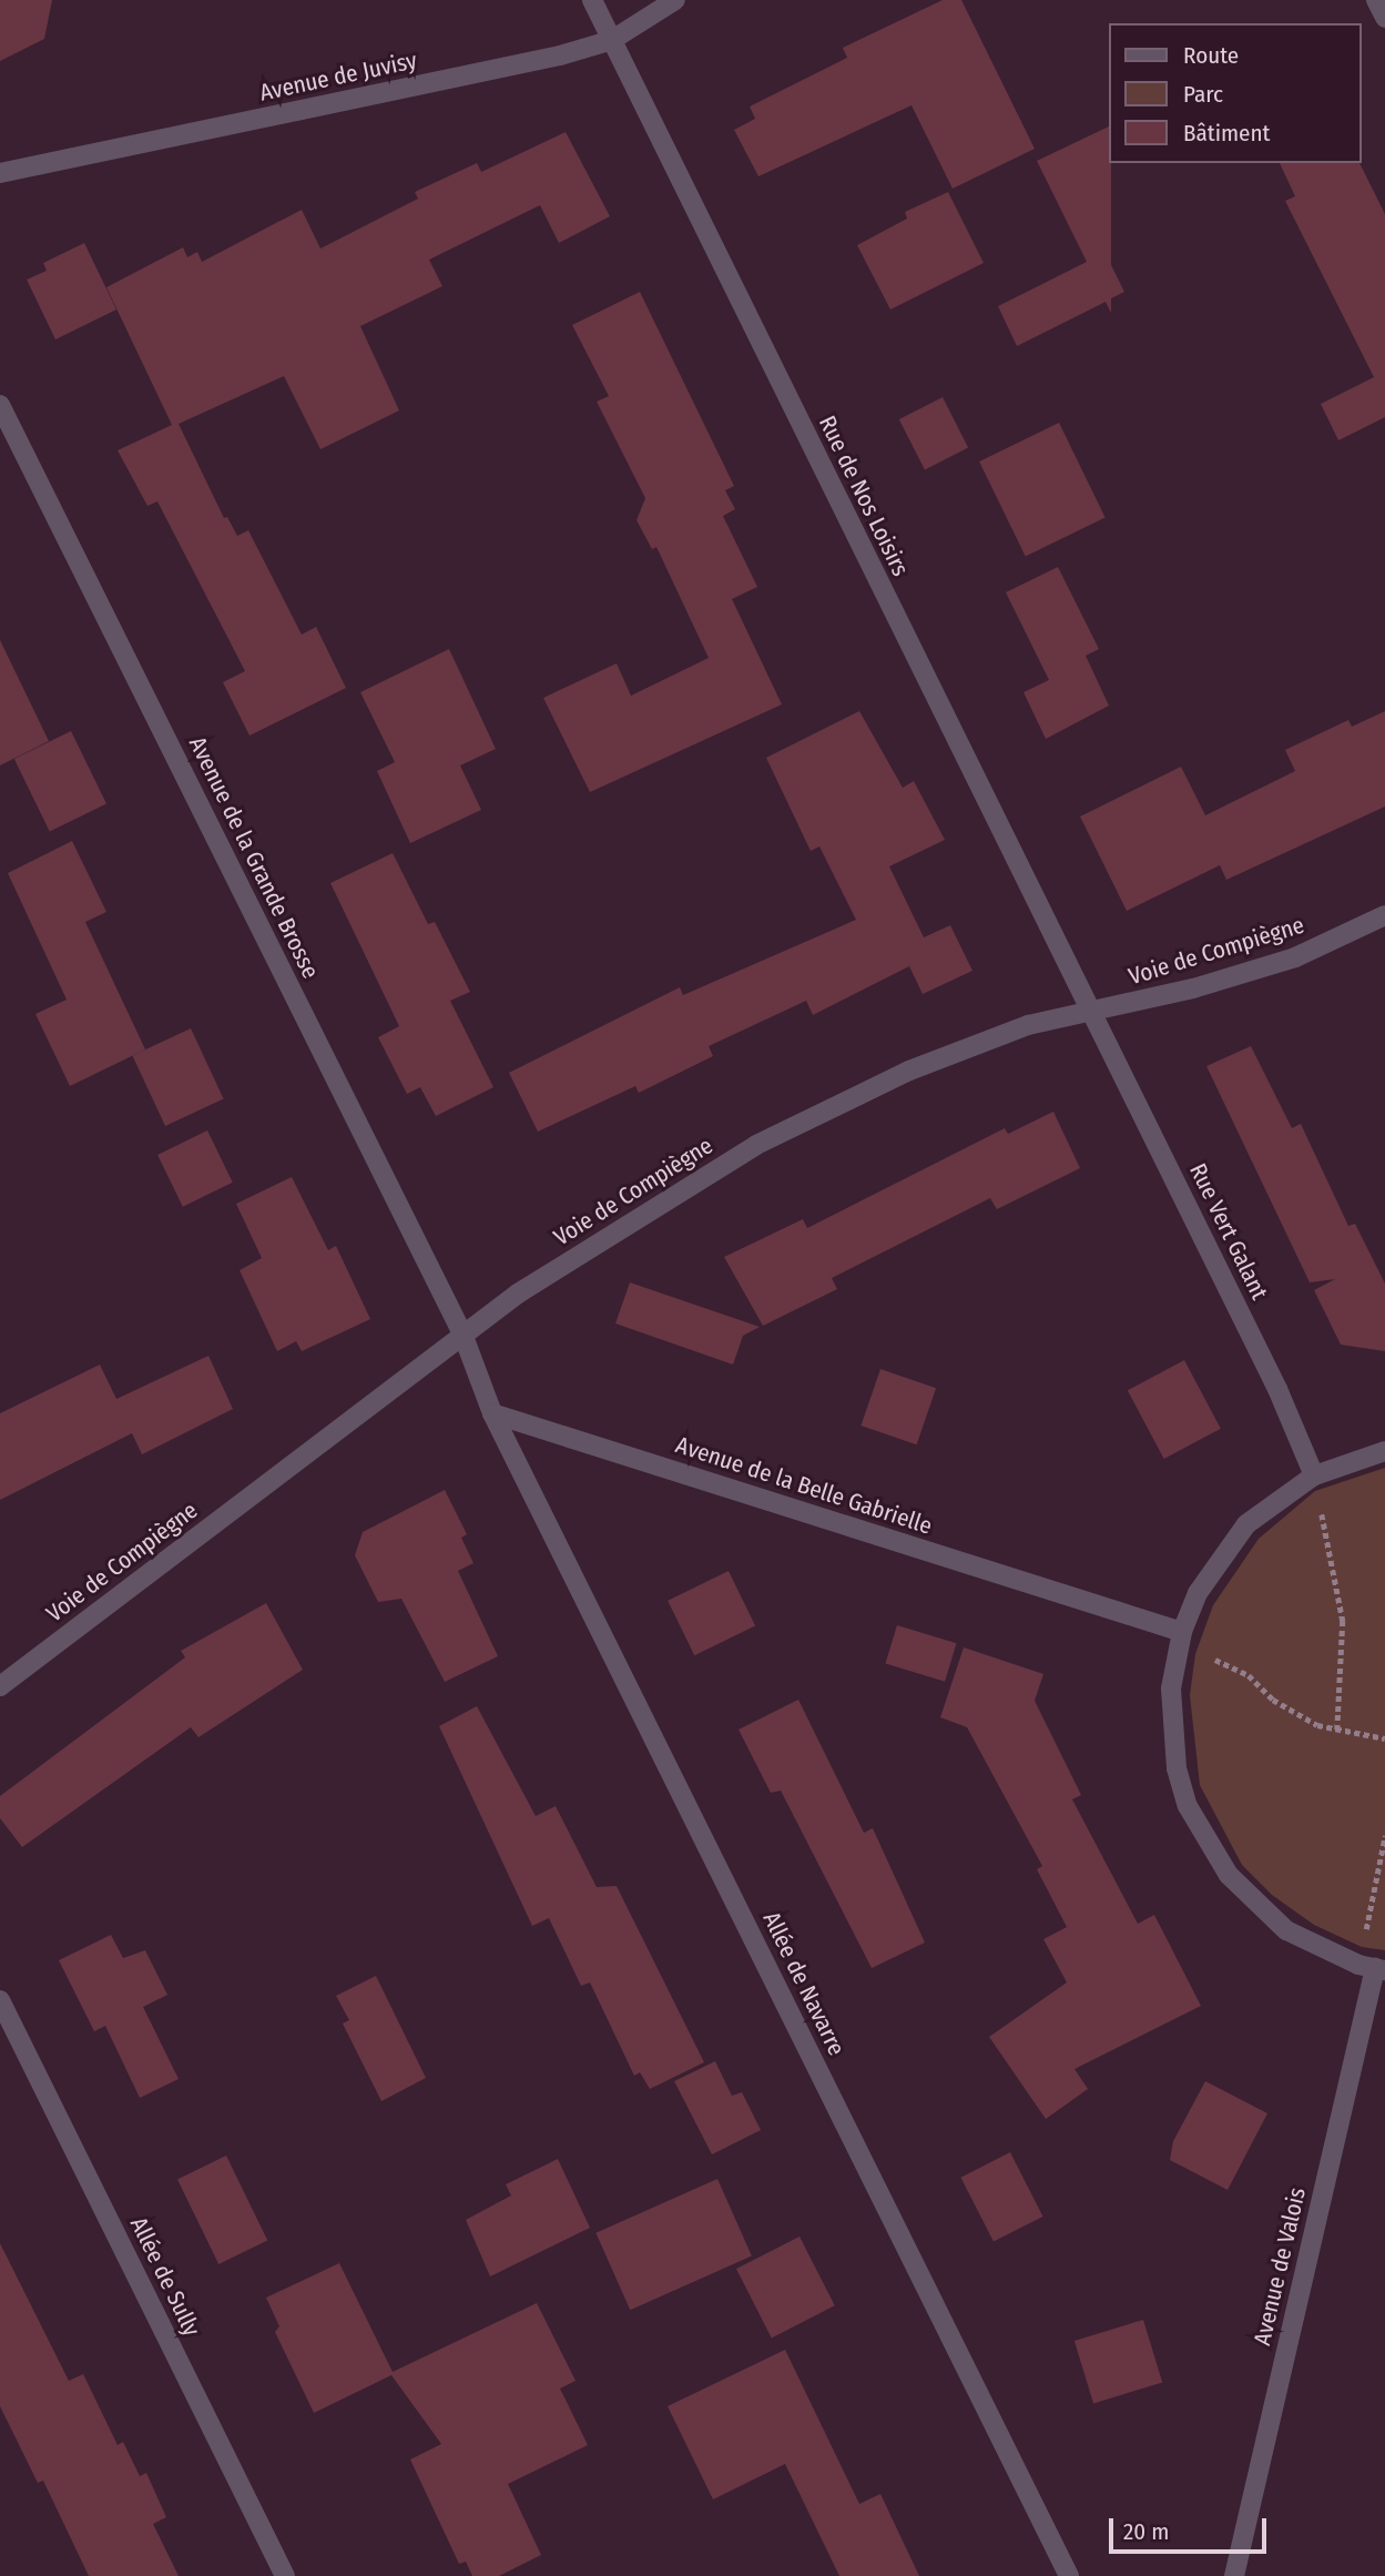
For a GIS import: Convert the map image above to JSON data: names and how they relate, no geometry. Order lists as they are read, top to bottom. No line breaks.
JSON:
{"streets":{"street":["Avenue de Juvisy","Rue de Nos Loisirs","Avenue de la Grande Brosse","Voie de Compiègne","Rue Vert Galant","Avenue de la Belle Gabrielle","Allée de Navarre","Avenue de Valois","Allée de Sully"]},"crossings":[["Avenue de Juvisy","Rue de Nos Loisirs"],["Rue de Nos Loisirs","Voie de Compiègne"],["Rue de Nos Loisirs","Rue Vert Galant"],["Avenue de la Grande Brosse","Voie de Compiègne"],["Voie de Compiègne","Rue Vert Galant"],["Avenue de la Belle Gabrielle","Allée de Navarre"]],"legend":["Route","Parc","Bâtiment"],"scale_bar":"20 m"}
